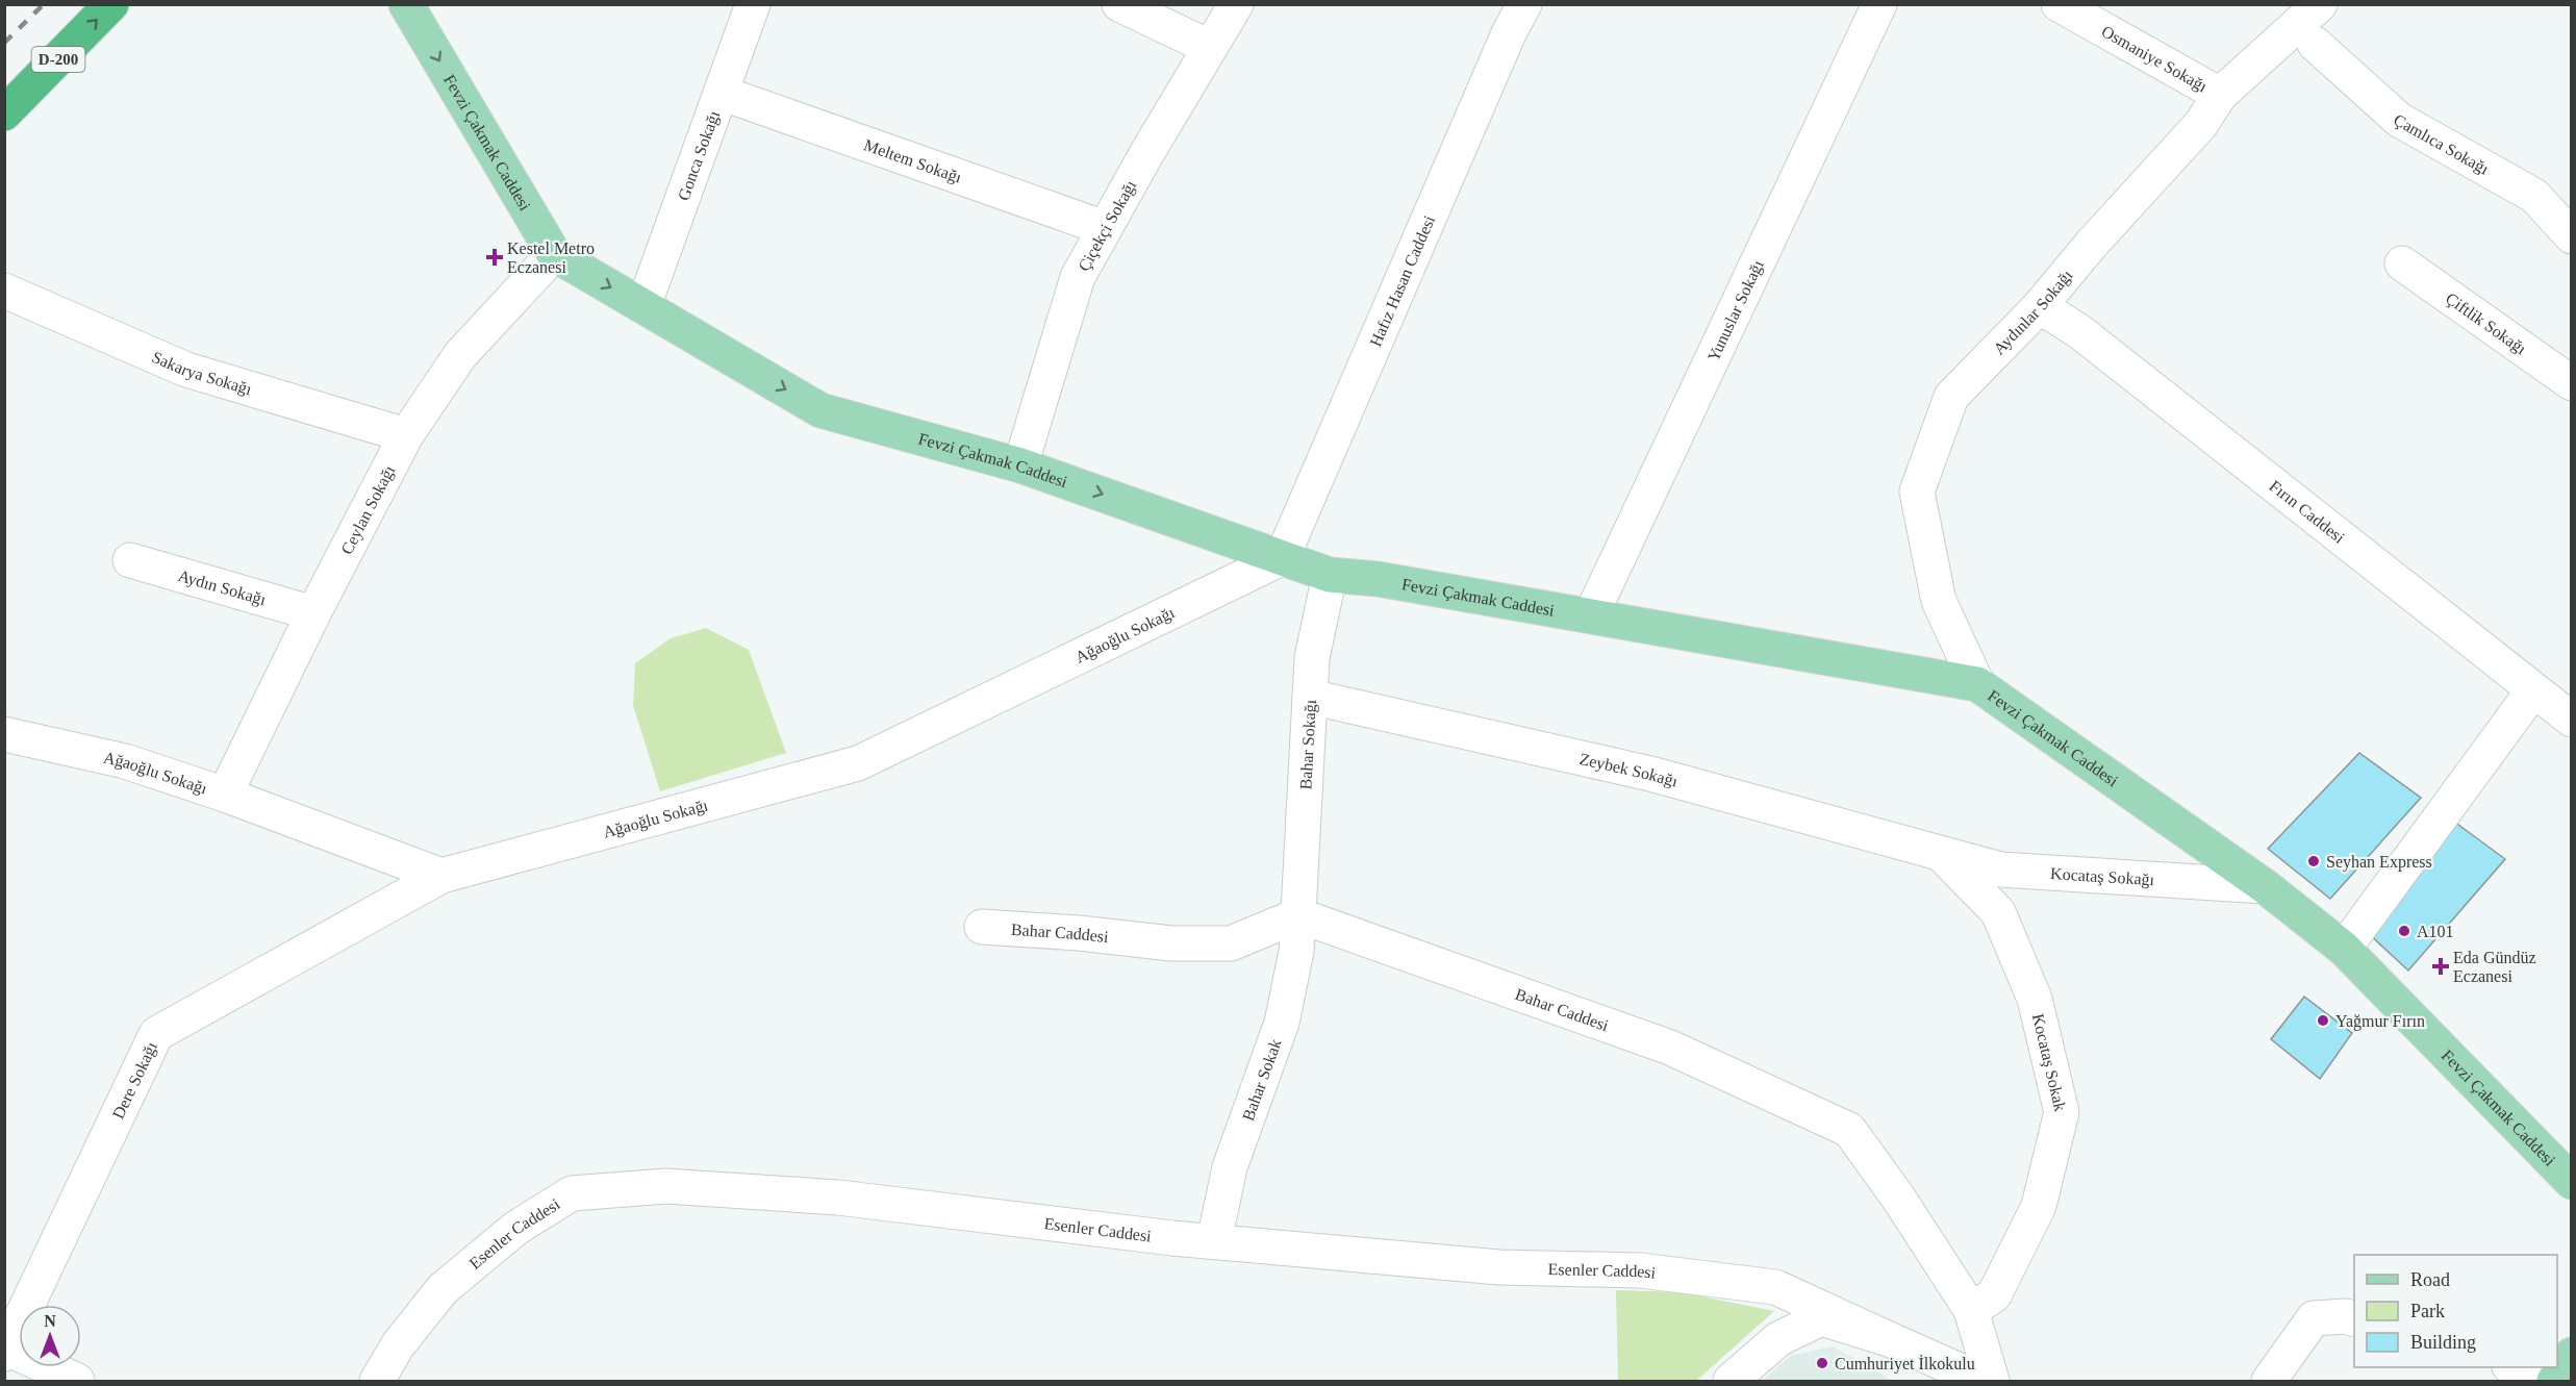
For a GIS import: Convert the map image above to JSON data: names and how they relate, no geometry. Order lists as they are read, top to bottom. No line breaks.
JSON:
{"streets":{"highway":["D-200"],"main road":["Fevzi Çakmak Caddesi"],"street":["Osmaniye Sokağı","Çamlıca Sokağı","Gonca Sokağı","Meltem Sokağı","Çiçekçi Sokağı","Hafız Hasan Caddesi","Yunuslar Sokağı","Aydınlar Sokağı","Çiftlik Sokağı","Sakarya Sokağı","Ceylan Sokağı","Fırın Caddesi","Aydın Sokağı","Ağaoğlu Sokağı","Bahar Sokağı","Zeybek Sokağı","Kocataş Sokağı","Bahar Caddesi","Kocataş Sokak","Bahar Sokak","Dere Sokağı","Esenler Caddesi"]},"crossings":[["Osmaniye Sokağı","Aydınlar Sokağı"],["Fevzi Çakmak Caddesi","Gonca Sokağı"],["Fevzi Çakmak Caddesi","Çiçekçi Sokağı"],["Fevzi Çakmak Caddesi","Hafız Hasan Caddesi"],["Fevzi Çakmak Caddesi","Yunuslar Sokağı"],["Fevzi Çakmak Caddesi","Aydınlar Sokağı"],["Fevzi Çakmak Caddesi","Ceylan Sokağı"],["Fevzi Çakmak Caddesi","Ağaoğlu Sokağı"],["Fevzi Çakmak Caddesi","Bahar Sokağı"],["Fevzi Çakmak Caddesi","Kocataş Sokağı"],["Gonca Sokağı","Meltem Sokağı"],["Meltem Sokağı","Çiçekçi Sokağı"],["Hafız Hasan Caddesi","Ağaoğlu Sokağı"],["Aydınlar Sokağı","Fırın Caddesi"],["Sakarya Sokağı","Ceylan Sokağı"],["Ceylan Sokağı","Aydın Sokağı"],["Ceylan Sokağı","Ağaoğlu Sokağı"],["Ağaoğlu Sokağı","Dere Sokağı"],["Bahar Sokağı","Zeybek Sokağı"],["Bahar Sokağı","Bahar Caddesi"],["Bahar Sokağı","Bahar Sokak"],["Zeybek Sokağı","Kocataş Sokağı"],["Zeybek Sokağı","Kocataş Sokak"],["Kocataş Sokağı","Kocataş Sokak"],["Bahar Caddesi","Kocataş Sokak"],["Bahar Caddesi","Bahar Sokak"],["Bahar Sokak","Esenler Caddesi"]],"one_way":["Fevzi Çakmak Caddesi"],"places":{"health":["Kestel Metro Eczanesi","Eda Gündüz Eczanesi"],"other":["Seyhan Express","A101","Yağmur Fırın","Cumhuriyet İlkokulu"]},"legend":["Road","Park","Building"],"north":"top"}
